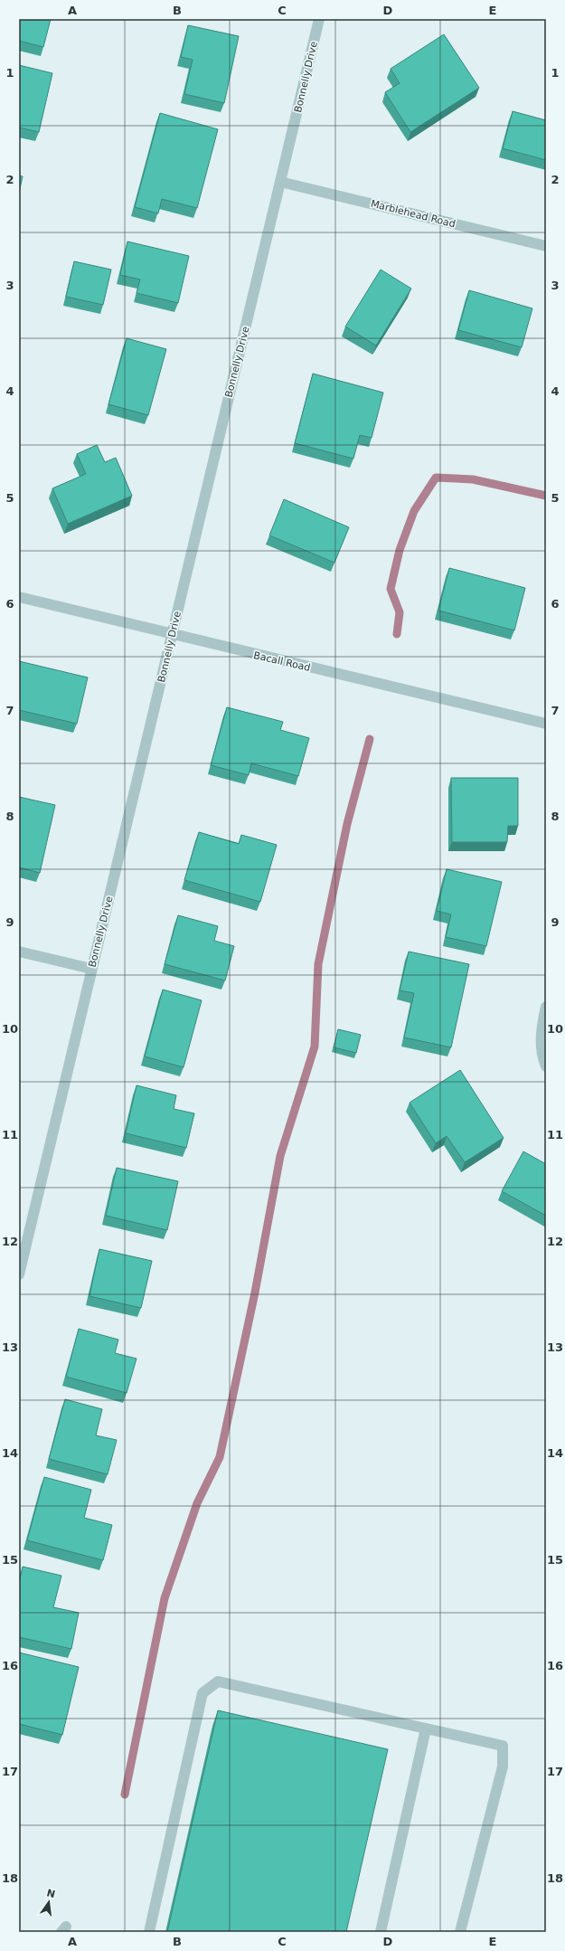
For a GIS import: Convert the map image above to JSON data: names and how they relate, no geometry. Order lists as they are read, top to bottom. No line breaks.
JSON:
{"streets":{"street":["Bonnelly Drive","Marblehead Road","Bacall Road"]},"crossings":[["Bonnelly Drive","Marblehead Road"],["Bonnelly Drive","Bacall Road"]],"north":"top","grid":{"columns":["A","B","C","D","E"],"rows":["1","2","3","4","5","6","7","8","9","10","11","12","13","14","15","16","17","18"]}}
